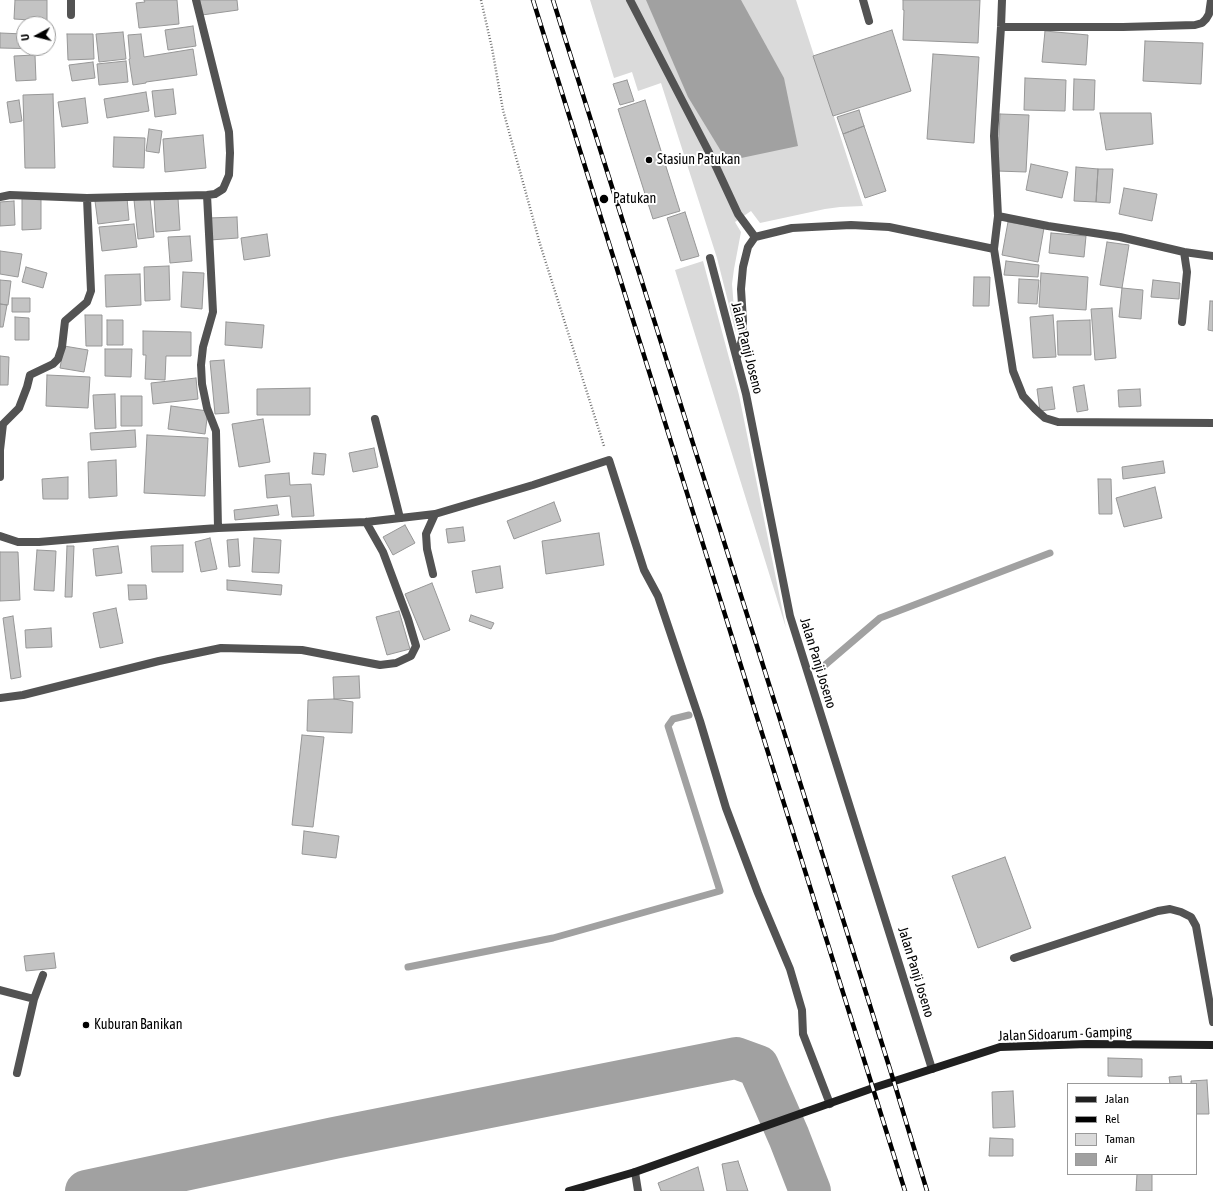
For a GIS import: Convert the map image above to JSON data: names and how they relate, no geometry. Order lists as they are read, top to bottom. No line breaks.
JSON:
{"streets":{"main road":["Jalan Sidoarum - Gamping"],"street":["Jalan Panji Joseno"]},"crossings":[["Jalan Panji Joseno","Jalan Sidoarum - Gamping"]],"places":["Stasiun Patukan","Patukan","Kuburan Banikan"],"legend":["Jalan","Rel","Taman","Air"],"north":"left"}
